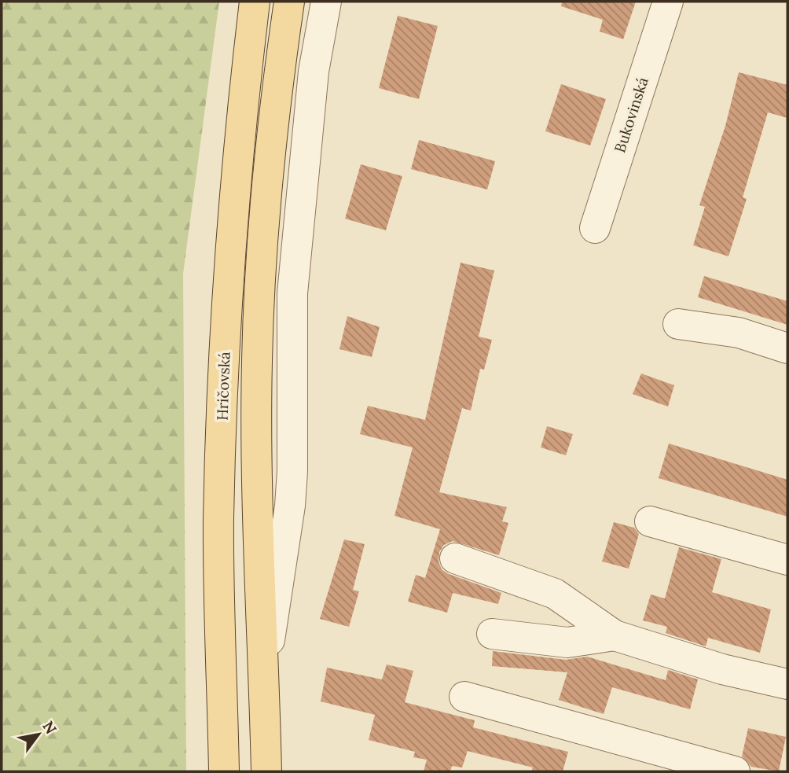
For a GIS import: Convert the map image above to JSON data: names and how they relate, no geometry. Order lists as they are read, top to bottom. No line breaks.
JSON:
{"streets":{"main road":["Hričovská"],"street":["Bukovinská"]},"north":"top right"}
